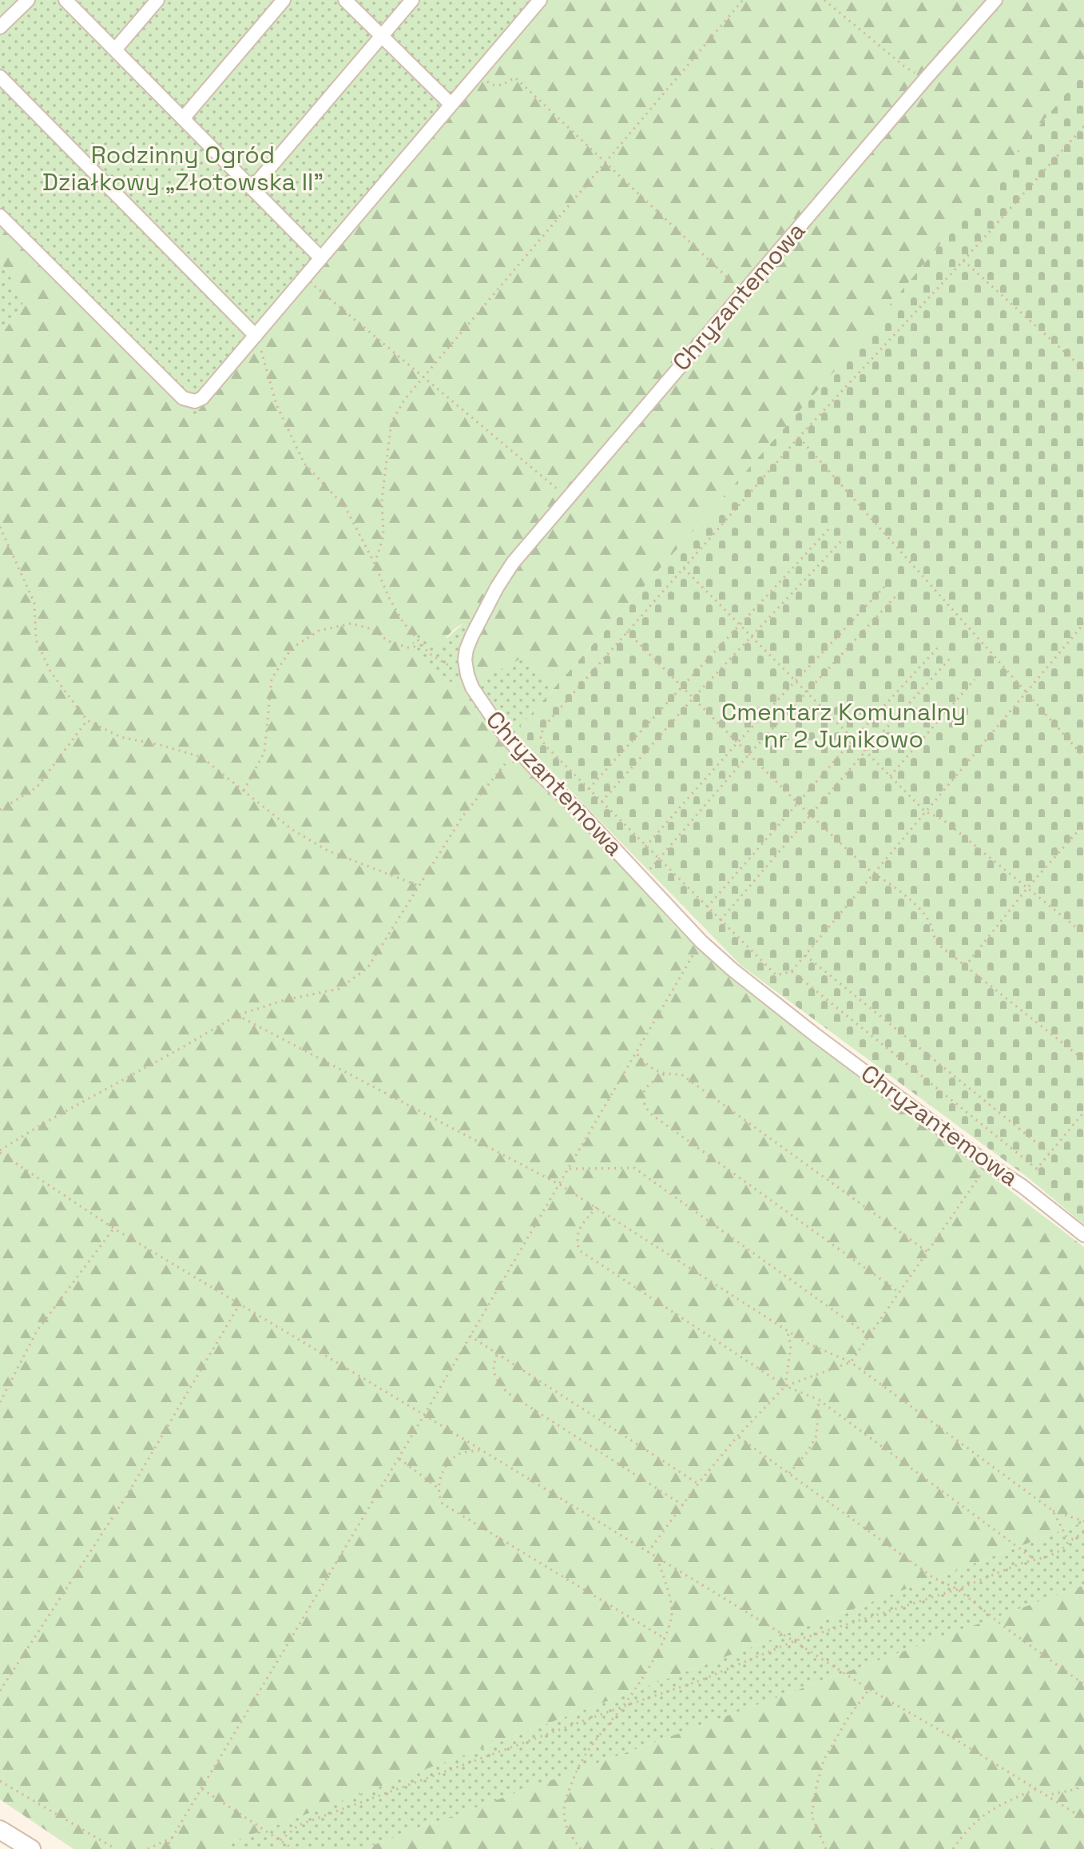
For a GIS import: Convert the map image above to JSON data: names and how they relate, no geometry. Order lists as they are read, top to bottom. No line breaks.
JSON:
{"streets":{"street":["Chryzantemowa"]},"parks":["Rodzinny Ogród Działkowy „Złotowska II”","Cmentarz Komunalny nr 2 Junikowo"]}
